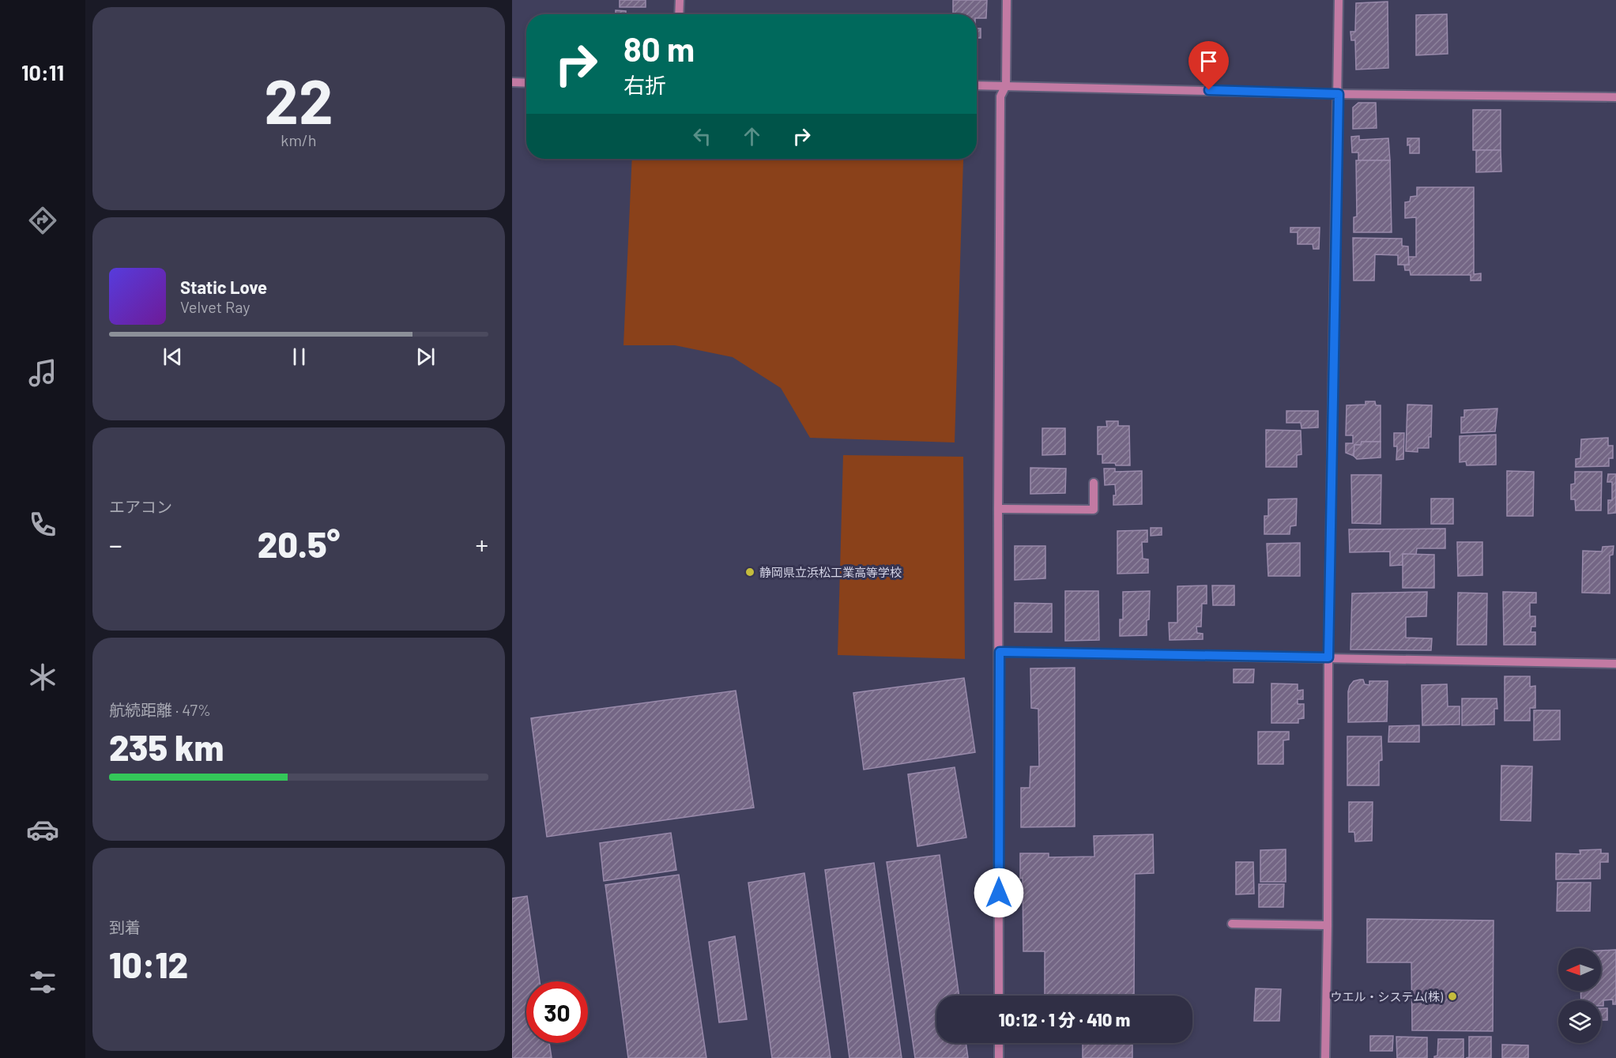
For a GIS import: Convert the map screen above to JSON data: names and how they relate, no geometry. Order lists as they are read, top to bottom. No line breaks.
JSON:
{"places":["静岡県立浜松工業高等学校","ウエル・システム(株)"],"north":"left","page":{"tabs":"10:11","tile":[["22","km/h"],"エアコン",["航続距離 · 47%","235 km"],["到着","10:12"]],"turn":["80 m","右折"],"song":["Static Love","Velvet Ray"],"heat":["−","20.5°","+"],"limit":"30","trip":"10:12 · 1 分 · 410 m"}}
